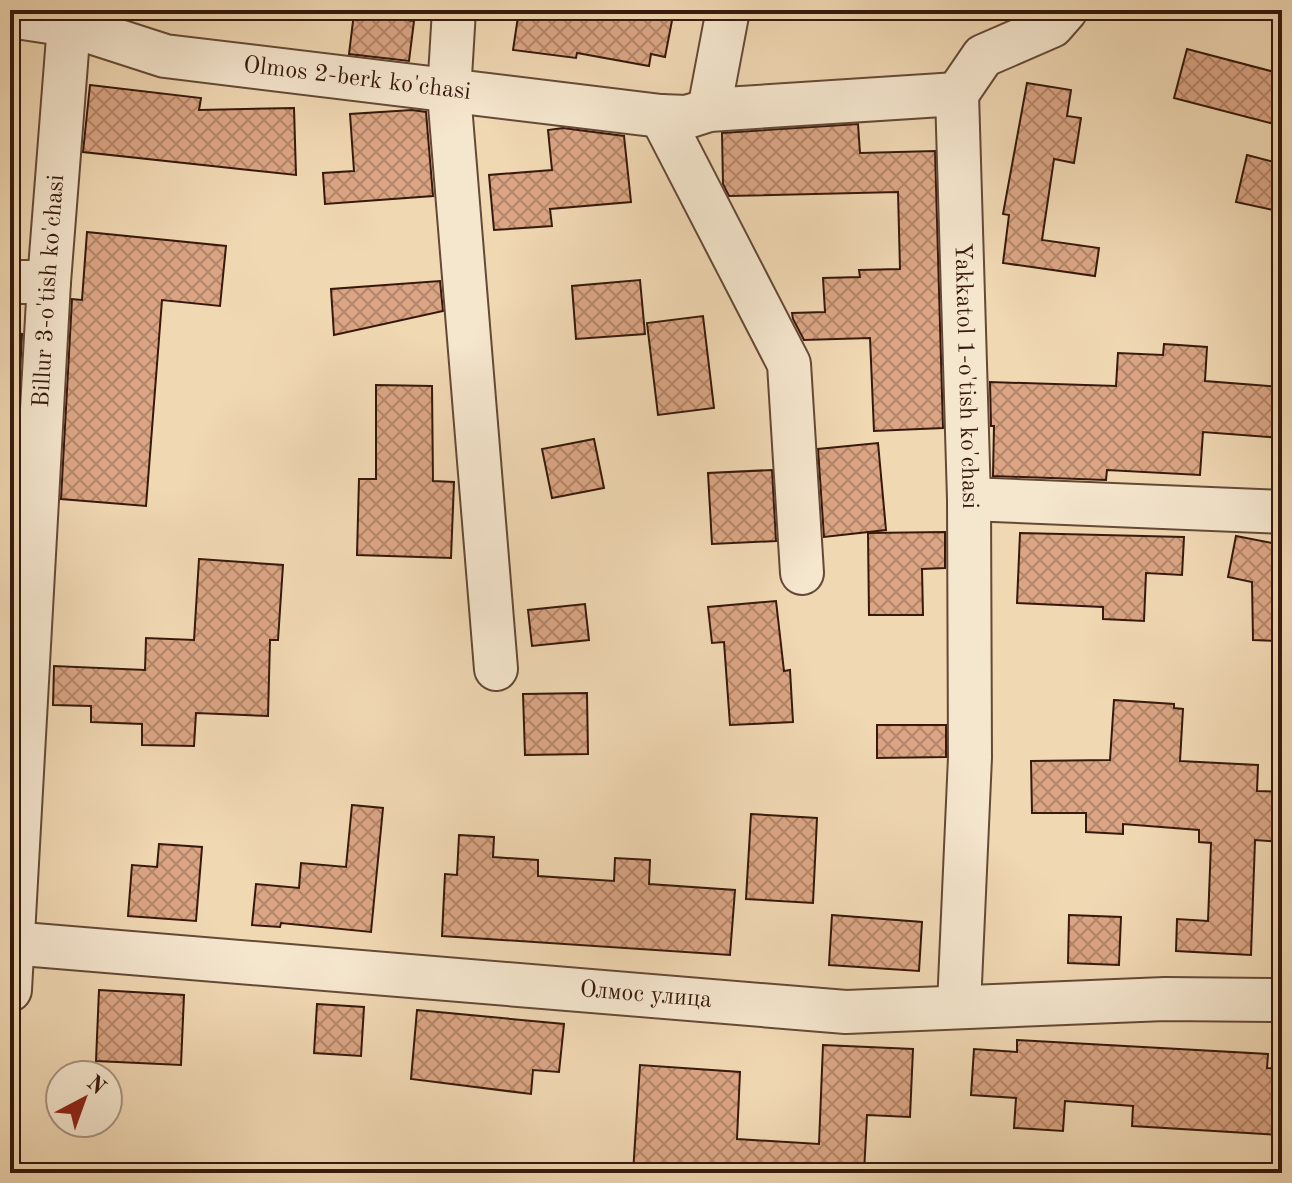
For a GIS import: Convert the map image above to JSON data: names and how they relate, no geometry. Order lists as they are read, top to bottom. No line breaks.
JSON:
{"streets":{"street":["Olmos 2-berk ko'chasi","Billur 3-o'tish ko'chasi","Yakkatol 1-o'tish ko'chasi","Олмос улица"]},"crossings":[["Olmos 2-berk ko'chasi","Billur 3-o'tish ko'chasi"],["Billur 3-o'tish ko'chasi","Олмос улица"],["Yakkatol 1-o'tish ko'chasi","Олмос улица"]],"north":"top right"}
